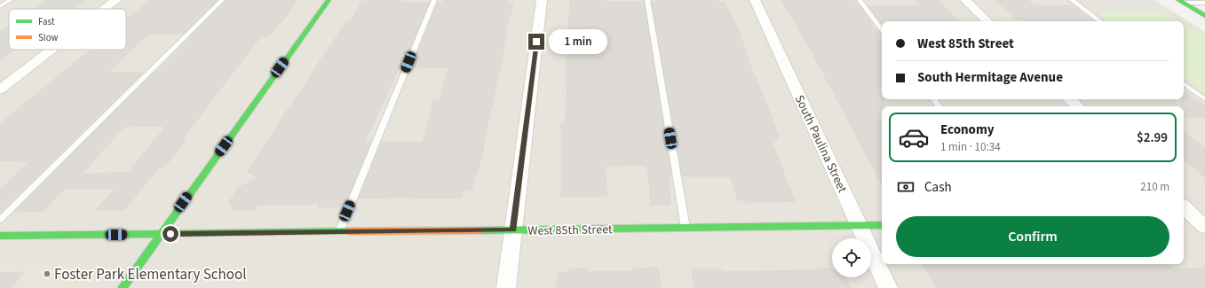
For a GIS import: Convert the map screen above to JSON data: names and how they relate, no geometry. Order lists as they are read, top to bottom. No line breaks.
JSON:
{"streets":{"street":["South Paulina Street","West 85th Street"]},"crossings":[["South Paulina Street","West 85th Street"]],"places":["Foster Park Elementary School"],"legend":["Fast","Slow"],"page":{"banner":["West 85th Street","South Hermitage Avenue"],"bubble":"1 min","list":[{"name":"Economy","note":"1 min · 10:34","value":"$2.99"}],"pay":["Cash","210 m"],"buttons":"Confirm"}}
